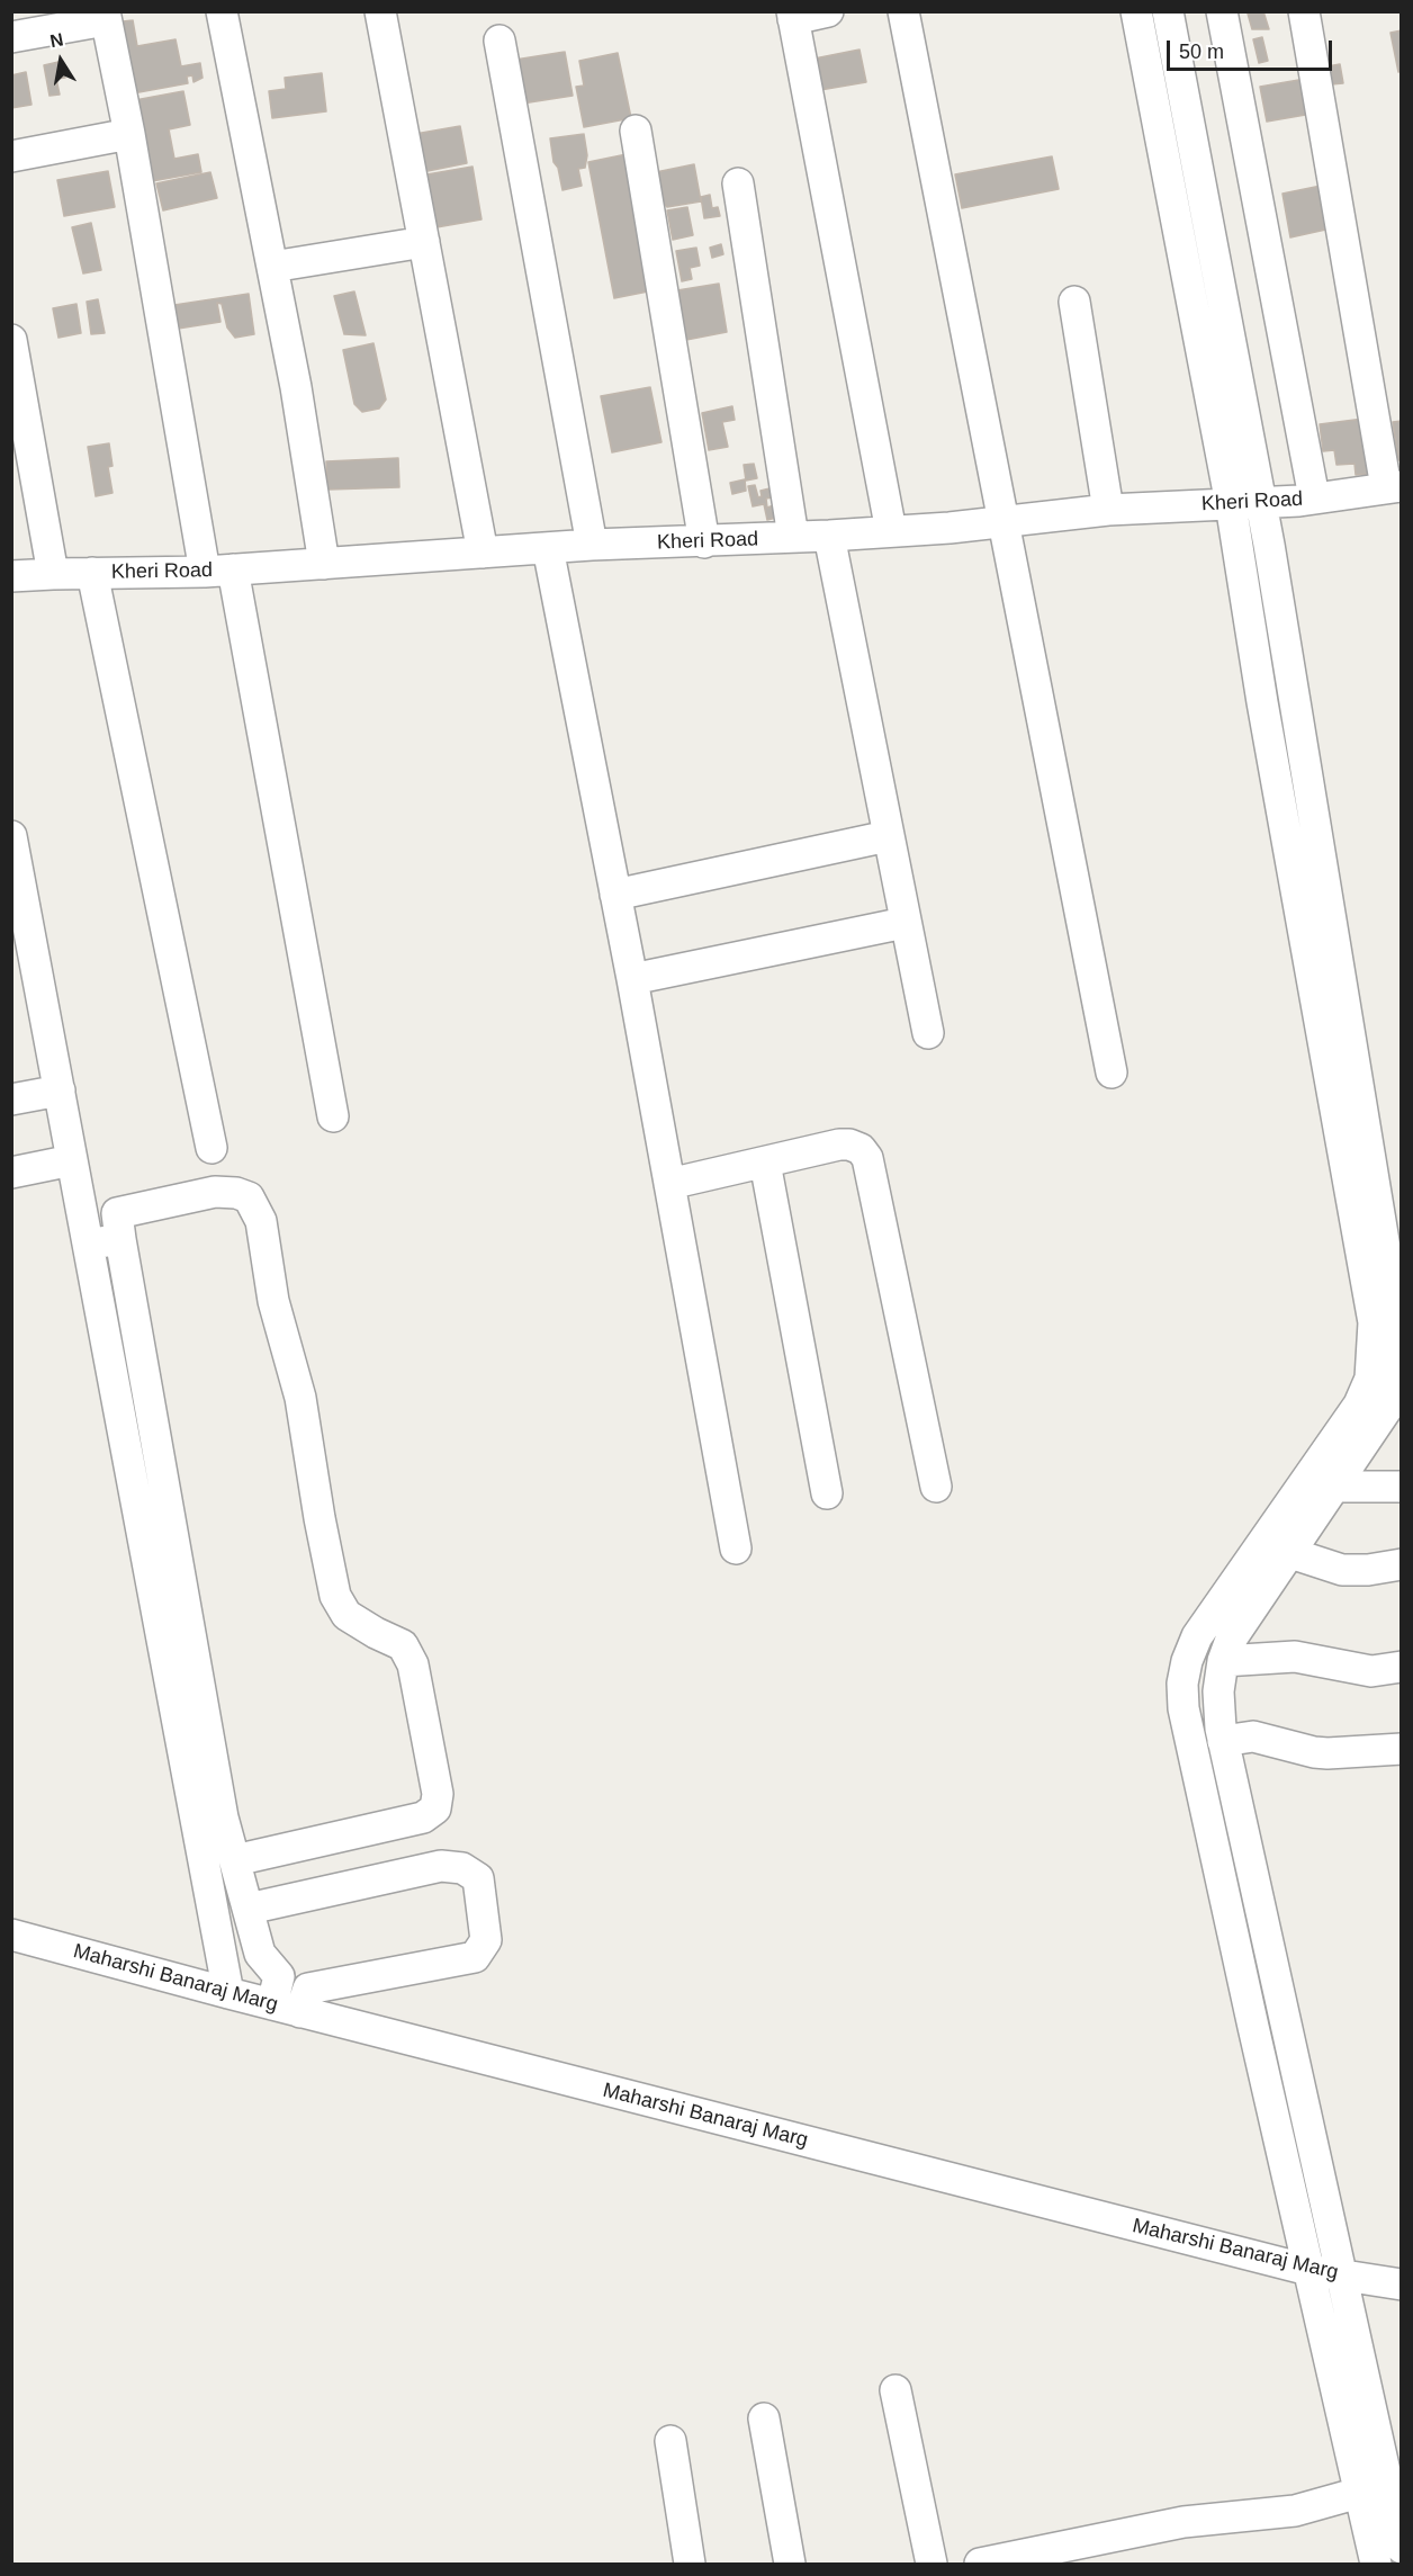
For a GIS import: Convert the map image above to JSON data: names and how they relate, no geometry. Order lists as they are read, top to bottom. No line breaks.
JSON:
{"streets":{"street":["Kheri Road","Maharshi Banaraj Marg"]},"scale_bar":"50 m","north":"top"}
